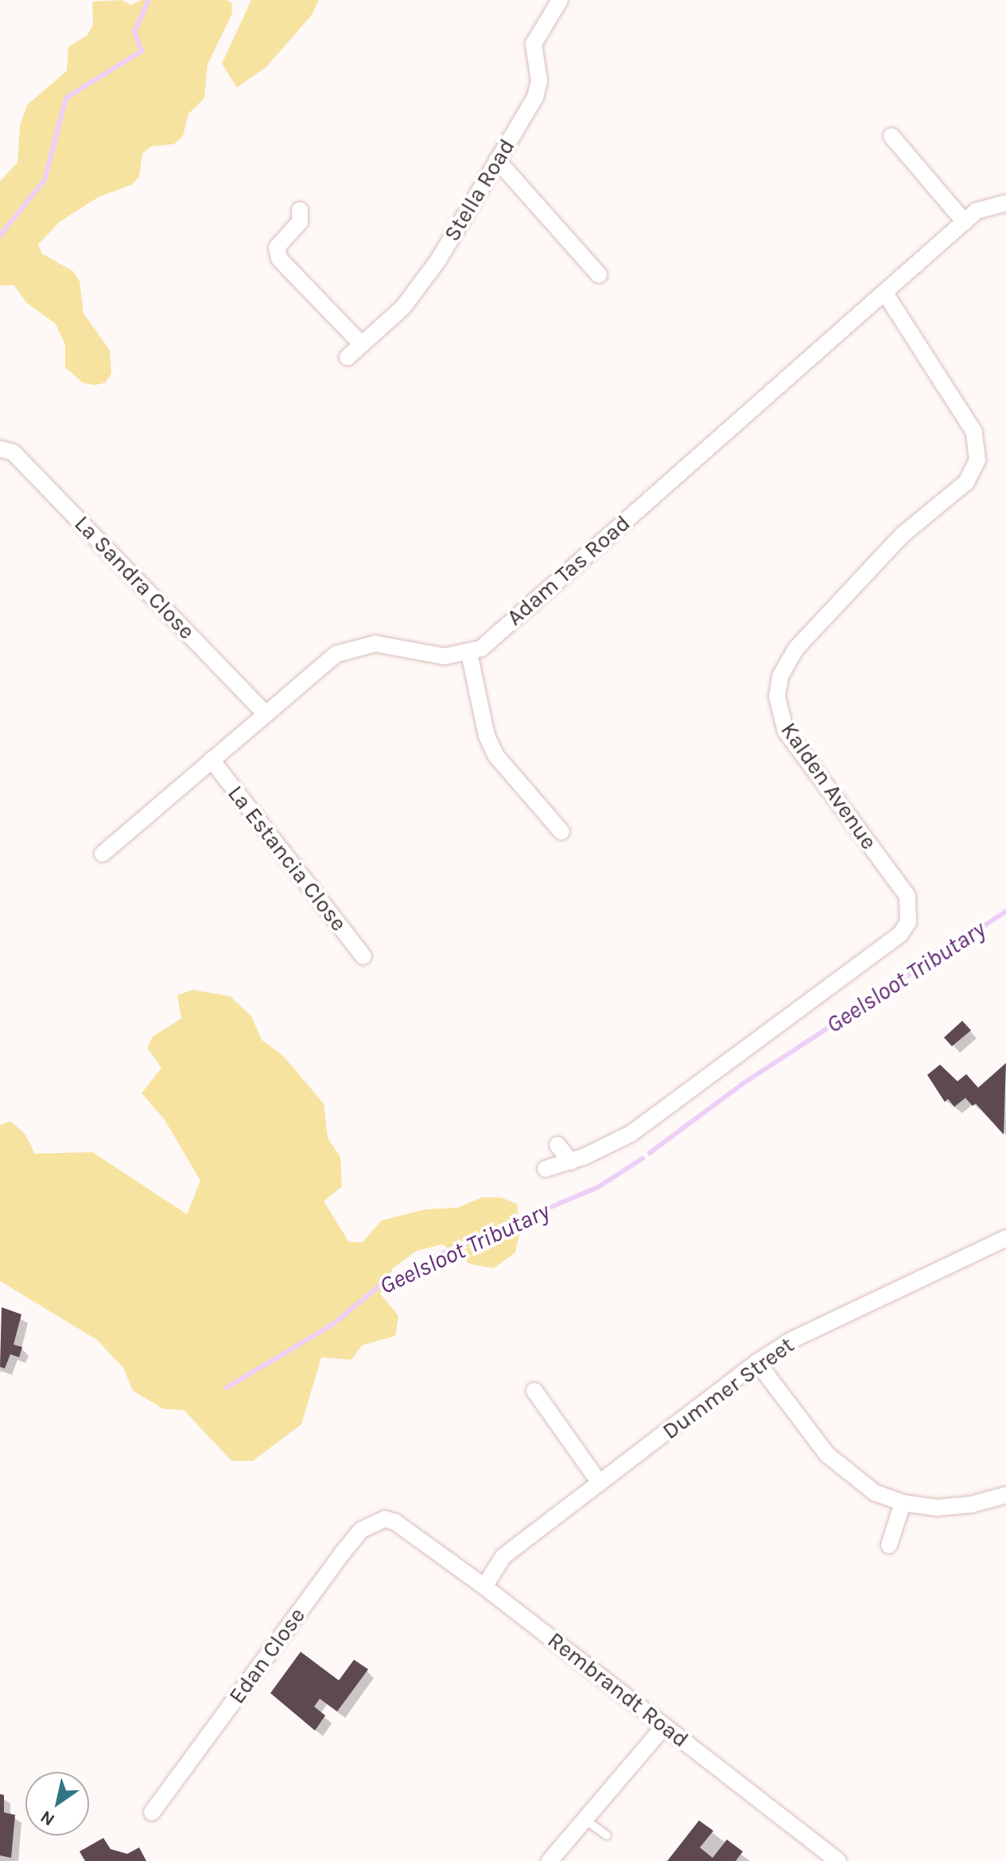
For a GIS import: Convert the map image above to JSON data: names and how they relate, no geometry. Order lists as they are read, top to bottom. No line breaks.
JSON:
{"streets":{"street":["Stella Road","Adam Tas Road","La Sandra Close","Kalden Avenue","La Estancia Close","Dummer Street","Edan Close","Rembrandt Road"]},"crossings":[["Adam Tas Road","Kalden Avenue"],["Dummer Street","Rembrandt Road"],["Edan Close","Rembrandt Road"]],"water":["Geelsloot Tributary"],"north":"bottom left"}
